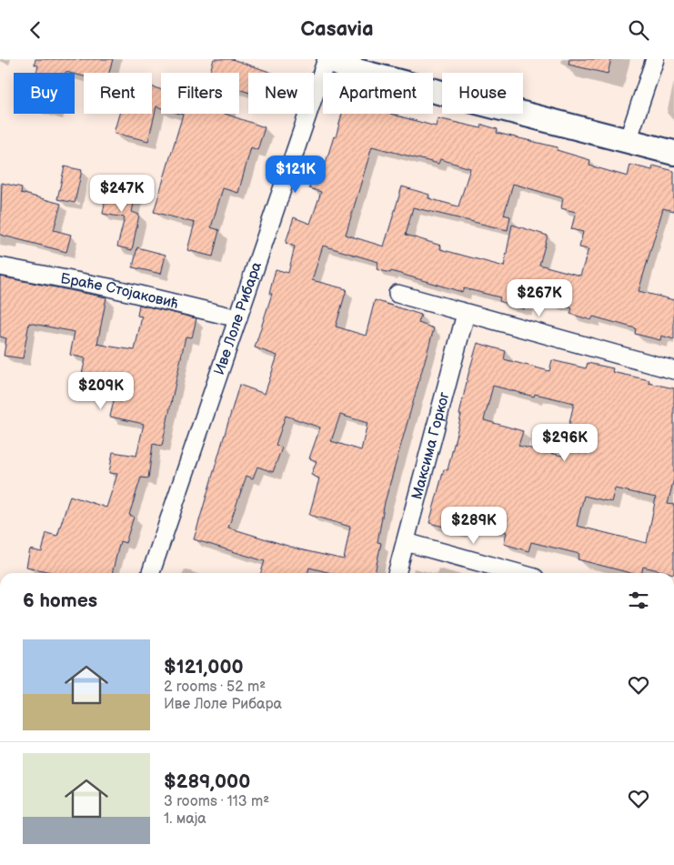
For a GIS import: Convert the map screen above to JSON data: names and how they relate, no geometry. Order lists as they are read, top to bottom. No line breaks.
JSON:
{"streets":{"street":["Браће Стојаковић","Иве Лоле Рибара","Максима Горког"]},"crossings":[["Браће Стојаковић","Иве Лоле Рибара"]],"page":{"header":"Casavia","chip":["Buy","Rent","Filters","New","Apartment","House"],"price":["$121K","$247K","$267K","$209K","$296K","$289K"],"heading":"6 homes","list":[{"name":"$121,000","note":"2 rooms · 52 m² · Иве Лоле Рибара"},{"name":"$289,000","note":"3 rooms · 113 m² · 1. маја"}]}}
